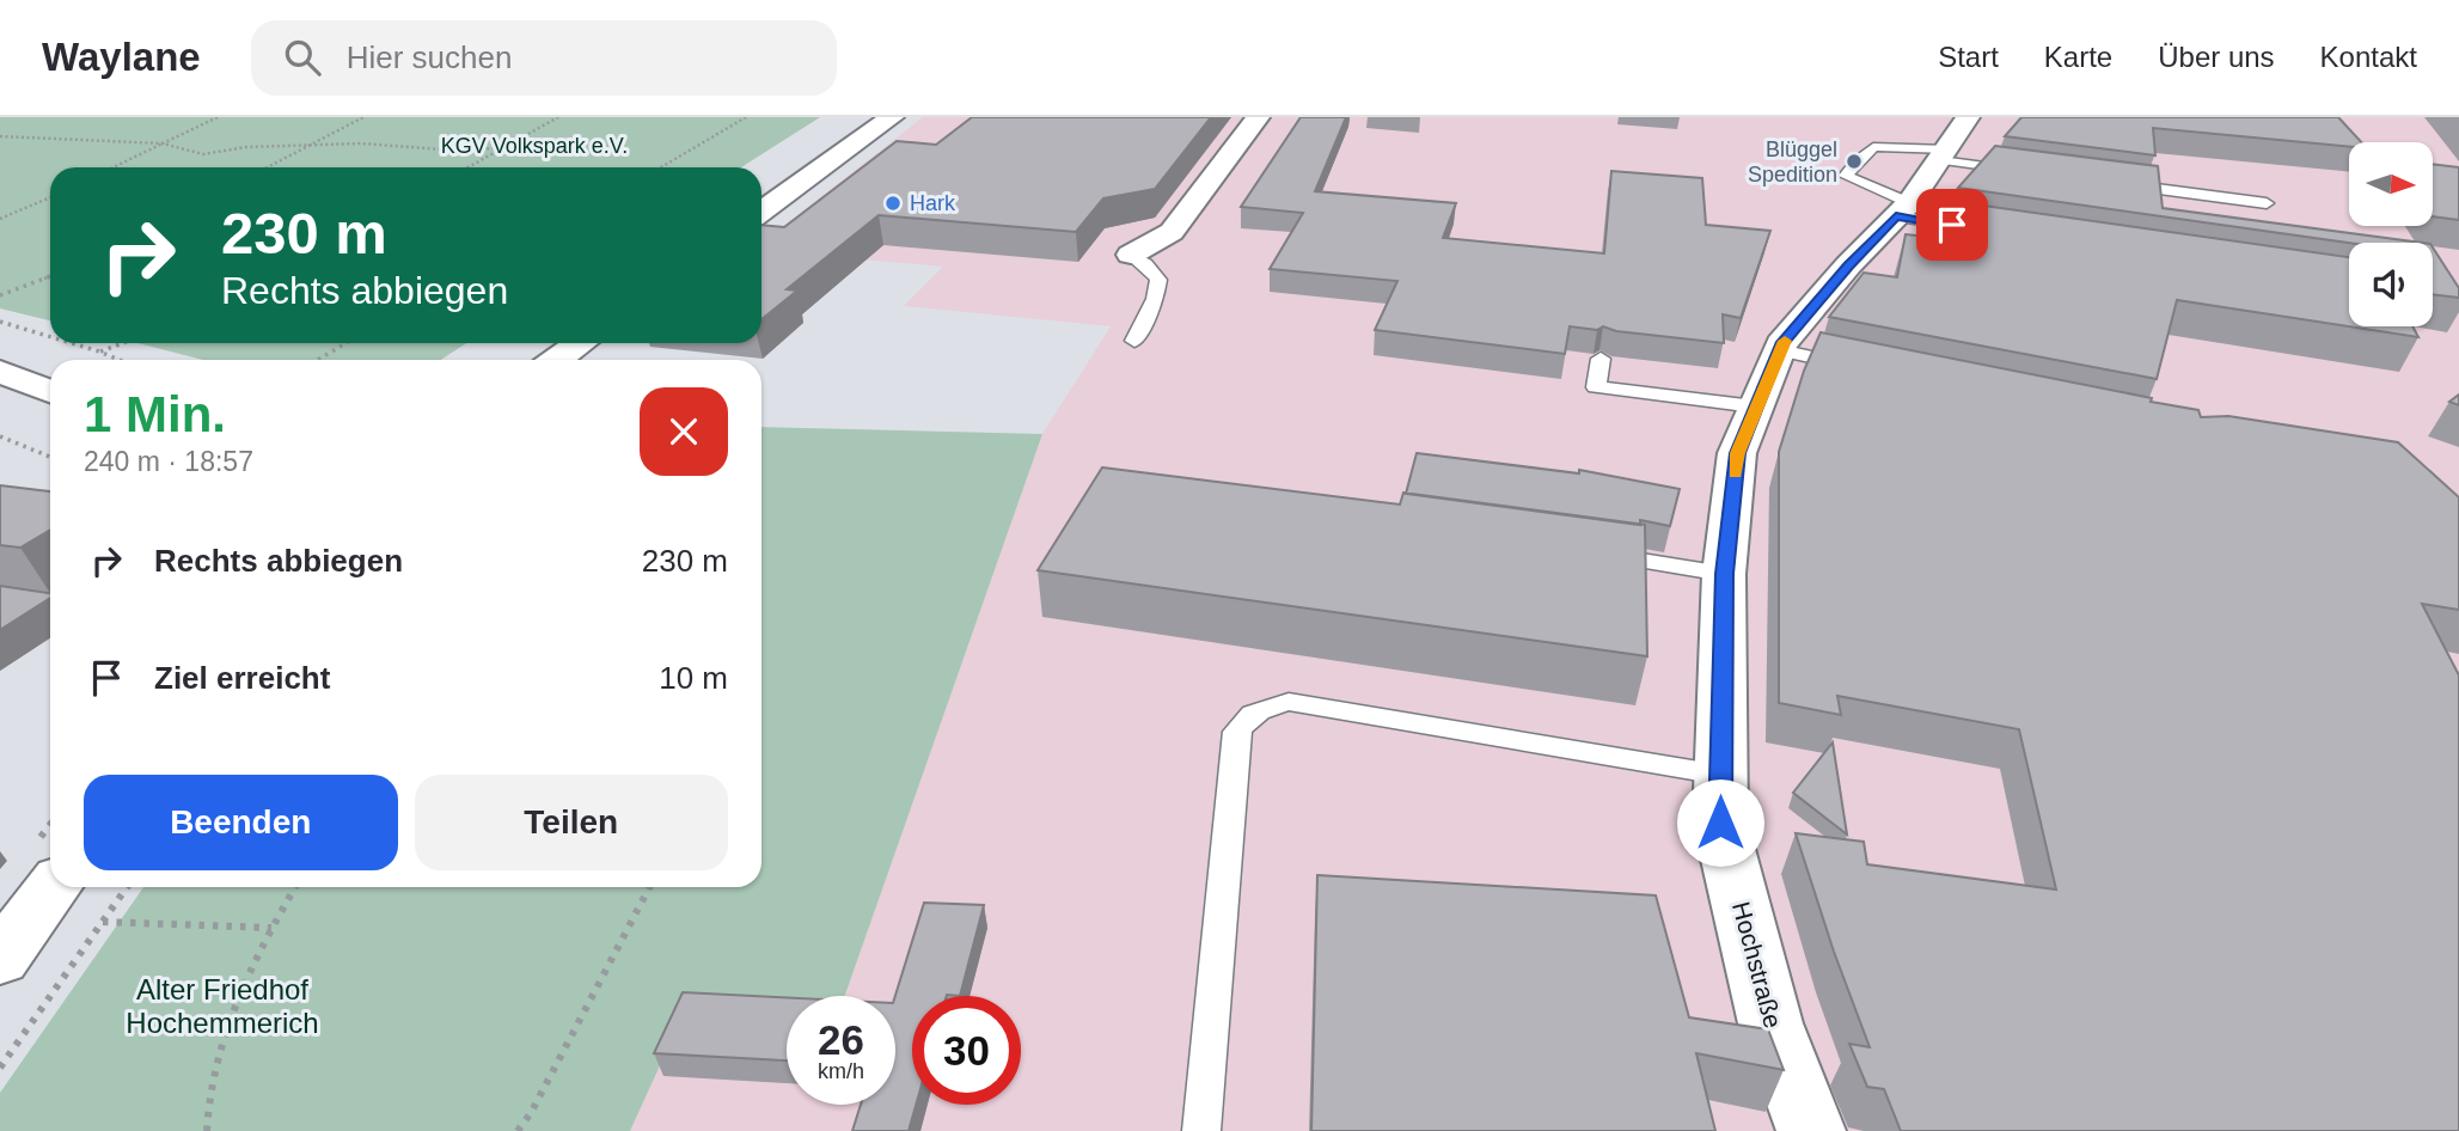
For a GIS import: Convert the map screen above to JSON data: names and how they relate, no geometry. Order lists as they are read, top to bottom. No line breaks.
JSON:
{"streets":{"street":["Hochstraße"]},"parks":["KGV Volkspark e.V.","Alter Friedhof Hochemmerich"],"places":["Blüggel Spedition","Hark"],"north":"right","page":{"header":"Waylane","search":"Hier suchen","nav":["Start","Karte","Über uns","Kontakt"],"turn":["230 m","Rechts abbiegen"],"heading":["1 Min.","240 m · 18:57"],"list":[{"name":"Rechts abbiegen","value":"230 m"},{"name":"Ziel erreicht","value":"10 m"}],"buttons":["Beenden","Teilen"],"speed":"26 km/h","limit":"30"}}
